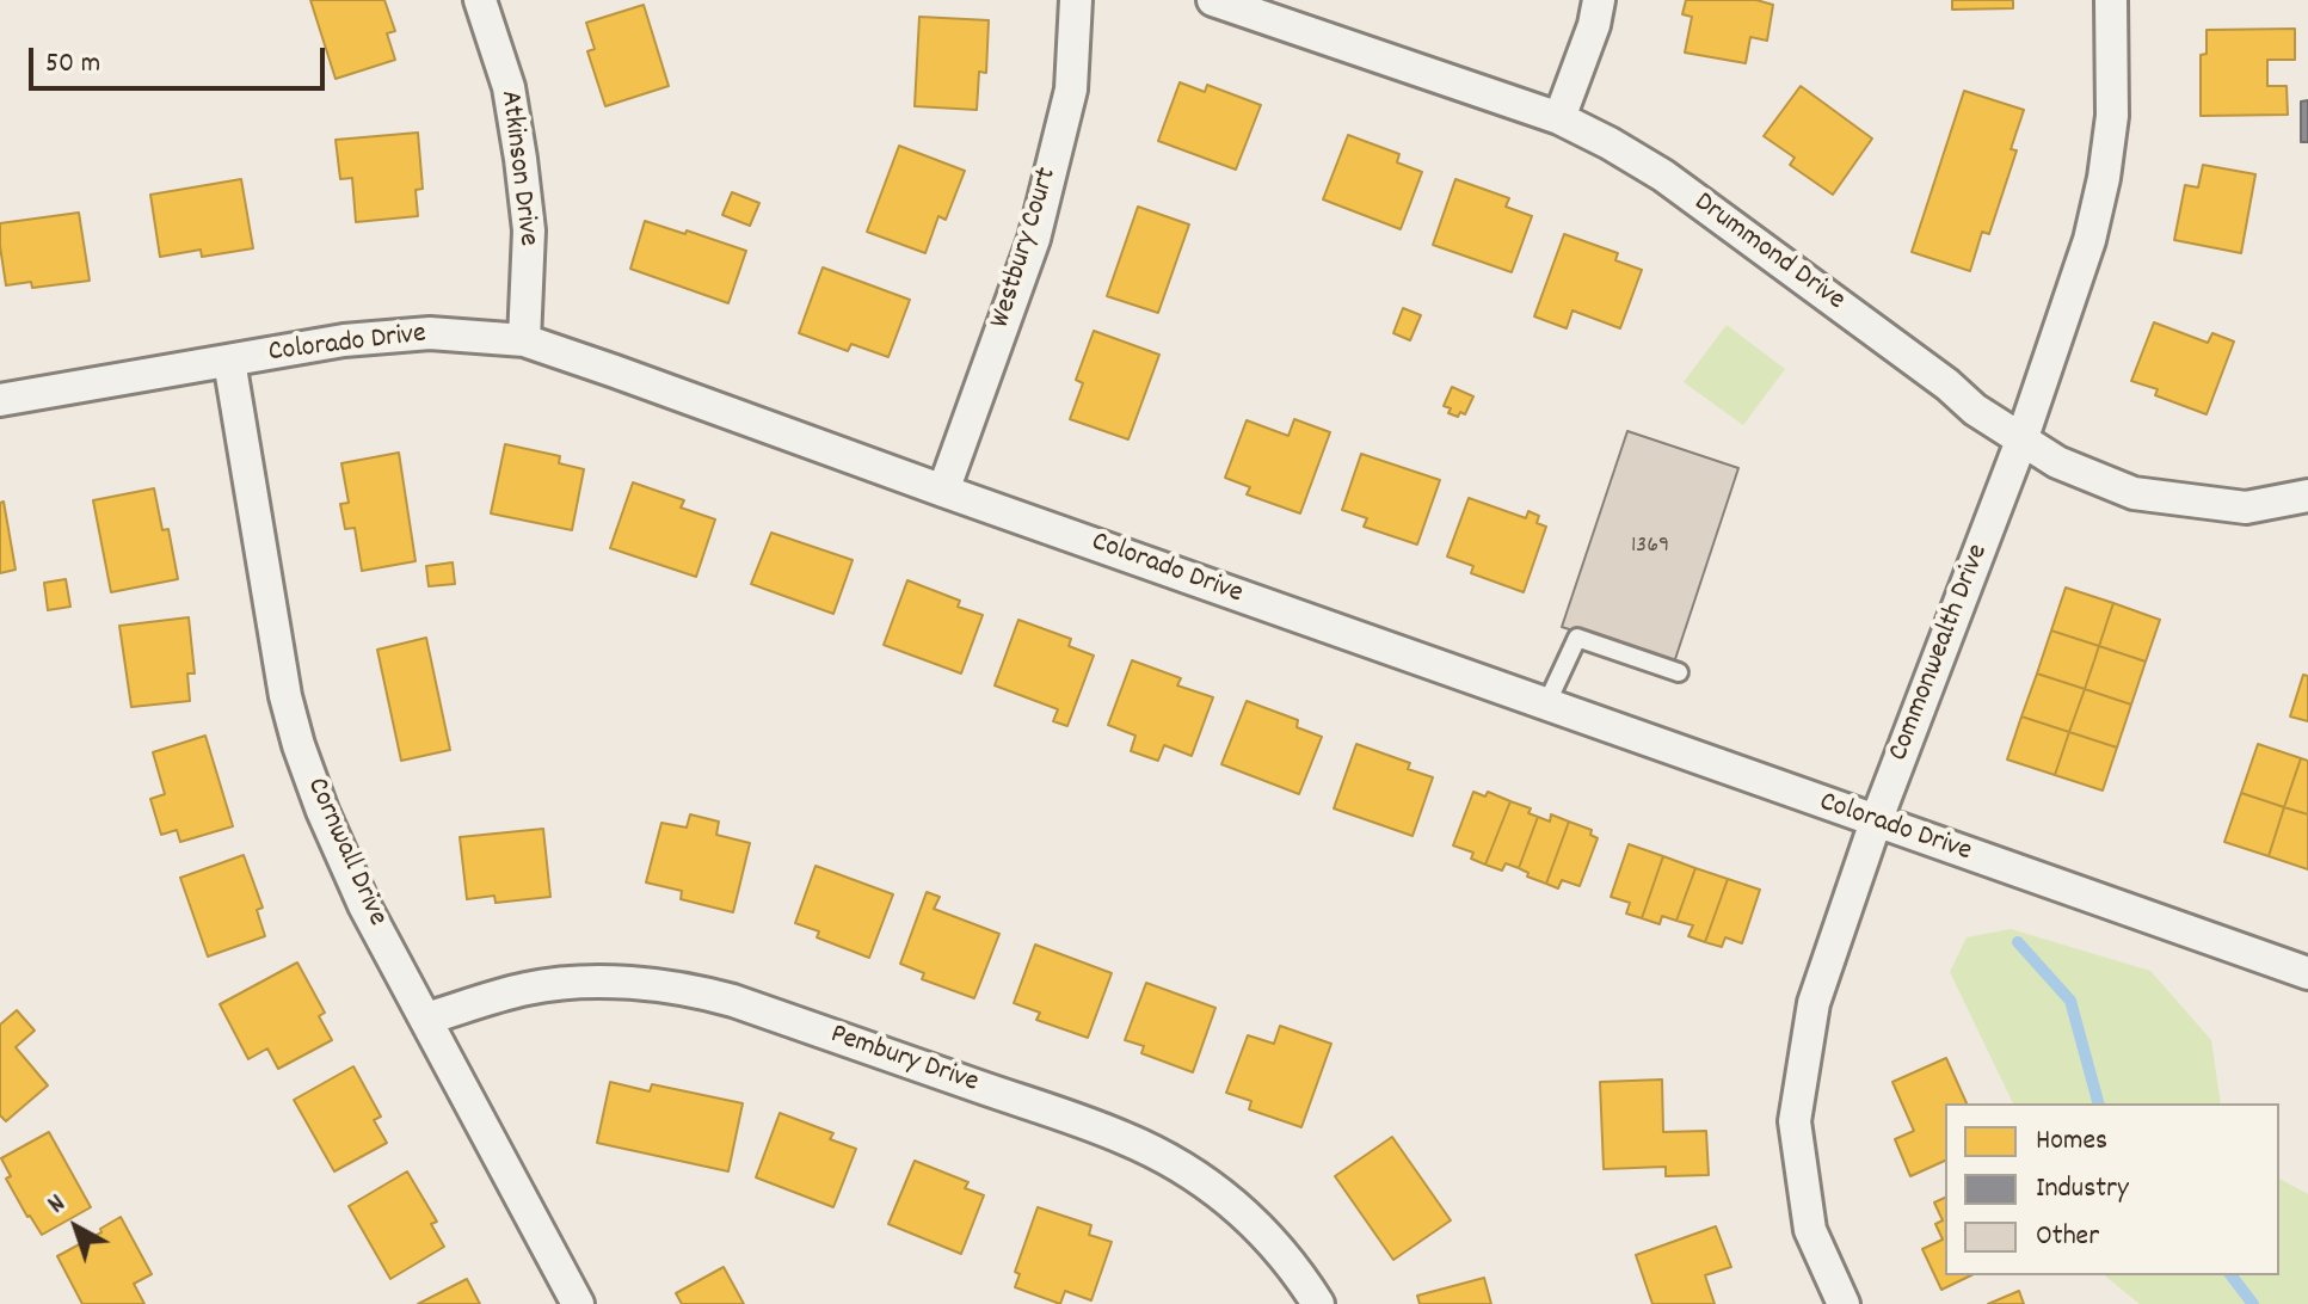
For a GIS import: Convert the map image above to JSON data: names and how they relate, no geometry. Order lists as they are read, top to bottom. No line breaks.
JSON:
{"streets":{"street":["Atkinson Drive","Westbury Court","Drummond Drive","Colorado Drive","Commonwealth Drive","Cornwall Drive","Pembury Drive"]},"crossings":[["Atkinson Drive","Colorado Drive"],["Westbury Court","Colorado Drive"],["Drummond Drive","Commonwealth Drive"],["Colorado Drive","Commonwealth Drive"],["Colorado Drive","Cornwall Drive"],["Cornwall Drive","Pembury Drive"]],"house_numbers":["1369"],"legend":["Homes","Industry","Other"],"scale_bar":"50 m","north":"top left"}
